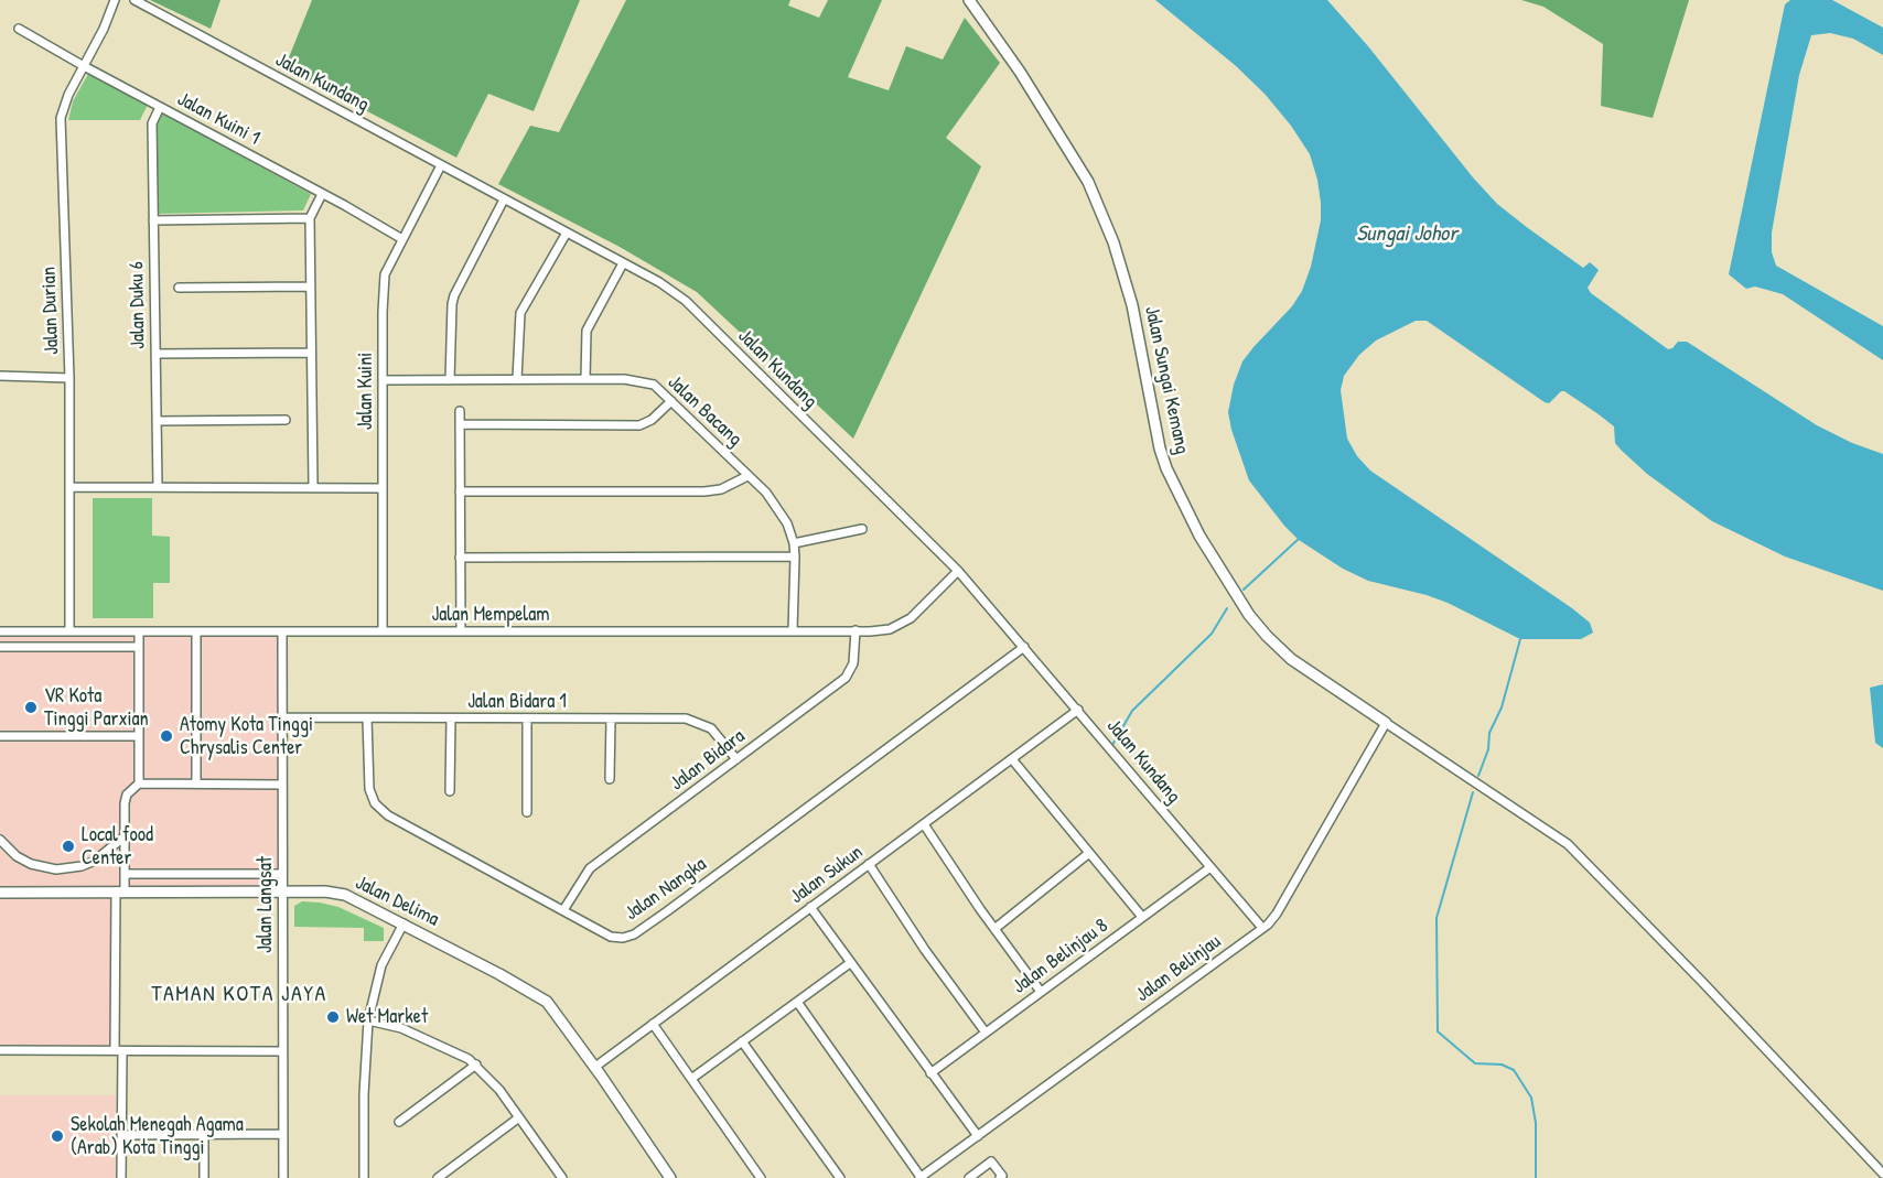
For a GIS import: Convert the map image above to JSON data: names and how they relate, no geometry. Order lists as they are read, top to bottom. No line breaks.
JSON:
{"streets":{"street":["Jalan Kundang","Jalan Kuini 1","Jalan Duku 6","Jalan Durian","Jalan Sungai Kemang","Jalan Kuini","Jalan Bacang","Jalan Mempelam","Jalan Bidara 1","Jalan Bidara","Jalan Sukun","Jalan Nangka","Jalan Delima","Jalan Langsat","Jalan Belinjau 8","Jalan Belinjau"]},"crossings":[["Jalan Kundang","Jalan Kuini"],["Jalan Kundang","Jalan Mempelam"],["Jalan Kundang","Jalan Sukun"],["Jalan Kundang","Jalan Nangka"],["Jalan Kundang","Jalan Belinjau 8"],["Jalan Kundang","Jalan Belinjau"],["Jalan Kuini 1","Jalan Duku 6"],["Jalan Kuini 1","Jalan Durian"],["Jalan Kuini 1","Jalan Kuini"],["Jalan Durian","Jalan Mempelam"],["Jalan Sungai Kemang","Jalan Belinjau"],["Jalan Kuini","Jalan Bacang"],["Jalan Kuini","Jalan Mempelam"],["Jalan Bacang","Jalan Mempelam"],["Jalan Mempelam","Jalan Bidara"],["Jalan Mempelam","Jalan Langsat"],["Jalan Bidara 1","Jalan Bidara"],["Jalan Bidara 1","Jalan Nangka"],["Jalan Bidara 1","Jalan Langsat"],["Jalan Bidara","Jalan Nangka"],["Jalan Sukun","Jalan Delima"],["Jalan Delima","Jalan Langsat"]],"districts":["TAMAN KOTA JAYA"],"water":["Sungai Johor"],"places":["VR Kota Tinggi Parxian","Atomy Kota Tinggi Chrysalis Center","Local food Center","Wet Market","Sekolah Menegah Agama (Arab) Kota Tinggi"]}
